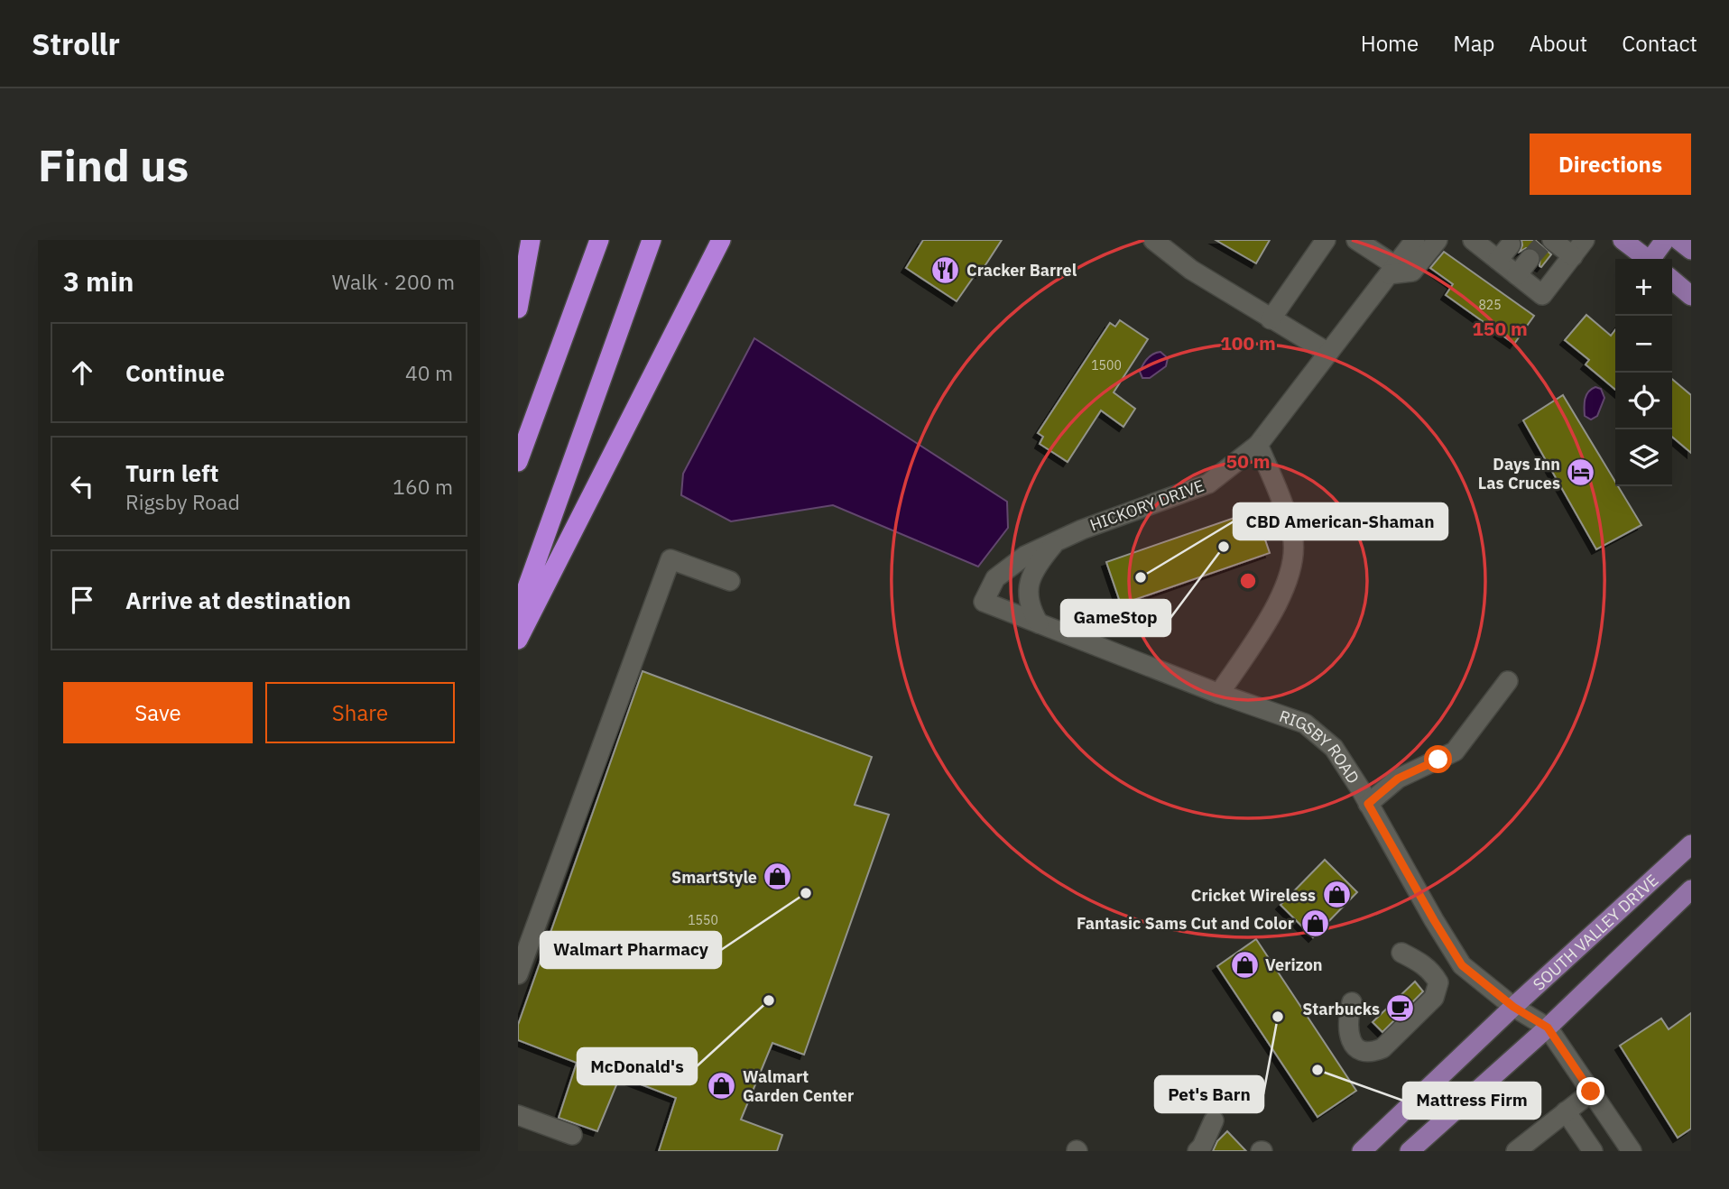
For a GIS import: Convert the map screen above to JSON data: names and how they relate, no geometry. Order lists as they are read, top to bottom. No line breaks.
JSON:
{"streets":{"main road":["SOUTH VALLEY DRIVE"],"street":["HICKORY DRIVE","RIGSBY ROAD"]},"crossings":[["HICKORY DRIVE","RIGSBY ROAD"],["RIGSBY ROAD","SOUTH VALLEY DRIVE"]],"places":{"restaurant":["Cracker Barrel"],"hotel":["Days Inn Las Cruces"],"other":["GameStop","CBD American-Shaman","Walmart Pharmacy","McDonald's","Pet's Barn","Mattress Firm"],"shop":["SmartStyle","Cricket Wireless","Fantasic Sams Cut and Color","Verizon","Walmart Garden Center"],"cafe":["Starbucks"]},"house_numbers":["825","1500","1550"],"page":{"header":"Strollr","nav":["Home","Map","About","Contact"],"buttons":["Directions",["Save","Share"]],"title":"Find us","heading":["3 min","Walk · 200 m"],"map_buttons":["+","−"],"list":[["Continue","40 m"],["Turn left","Rigsby Road","160 m"],"Arrive at destination"]},"rings":["150 m","100 m","50 m"]}
